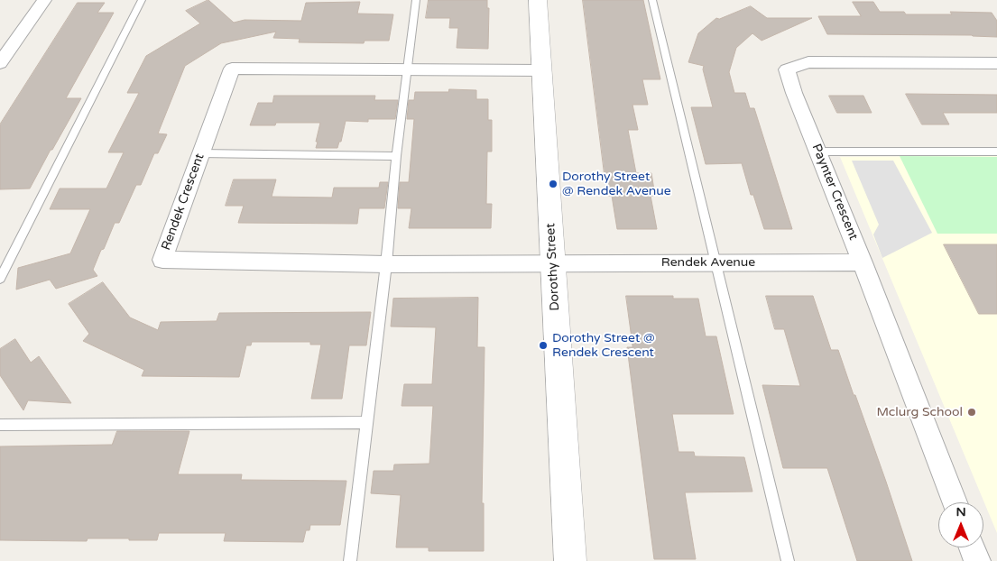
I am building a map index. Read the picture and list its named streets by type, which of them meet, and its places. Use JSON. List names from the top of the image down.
{
  "streets": {
    "street": [
      "Paynter Crescent",
      "Rendek Crescent",
      "Rendek Avenue",
      "Dorothy Street"
    ]
  },
  "crossings": [
    ["Paynter Crescent", "Rendek Avenue"],
    ["Rendek Crescent", "Rendek Avenue"],
    ["Rendek Crescent", "Dorothy Street"],
    ["Rendek Avenue", "Dorothy Street"]
  ],
  "places": ["Dorothy Street @ Rendek Avenue", "Dorothy Street @ Rendek Crescent", "Mclurg School"],
  "north": "top"
}
